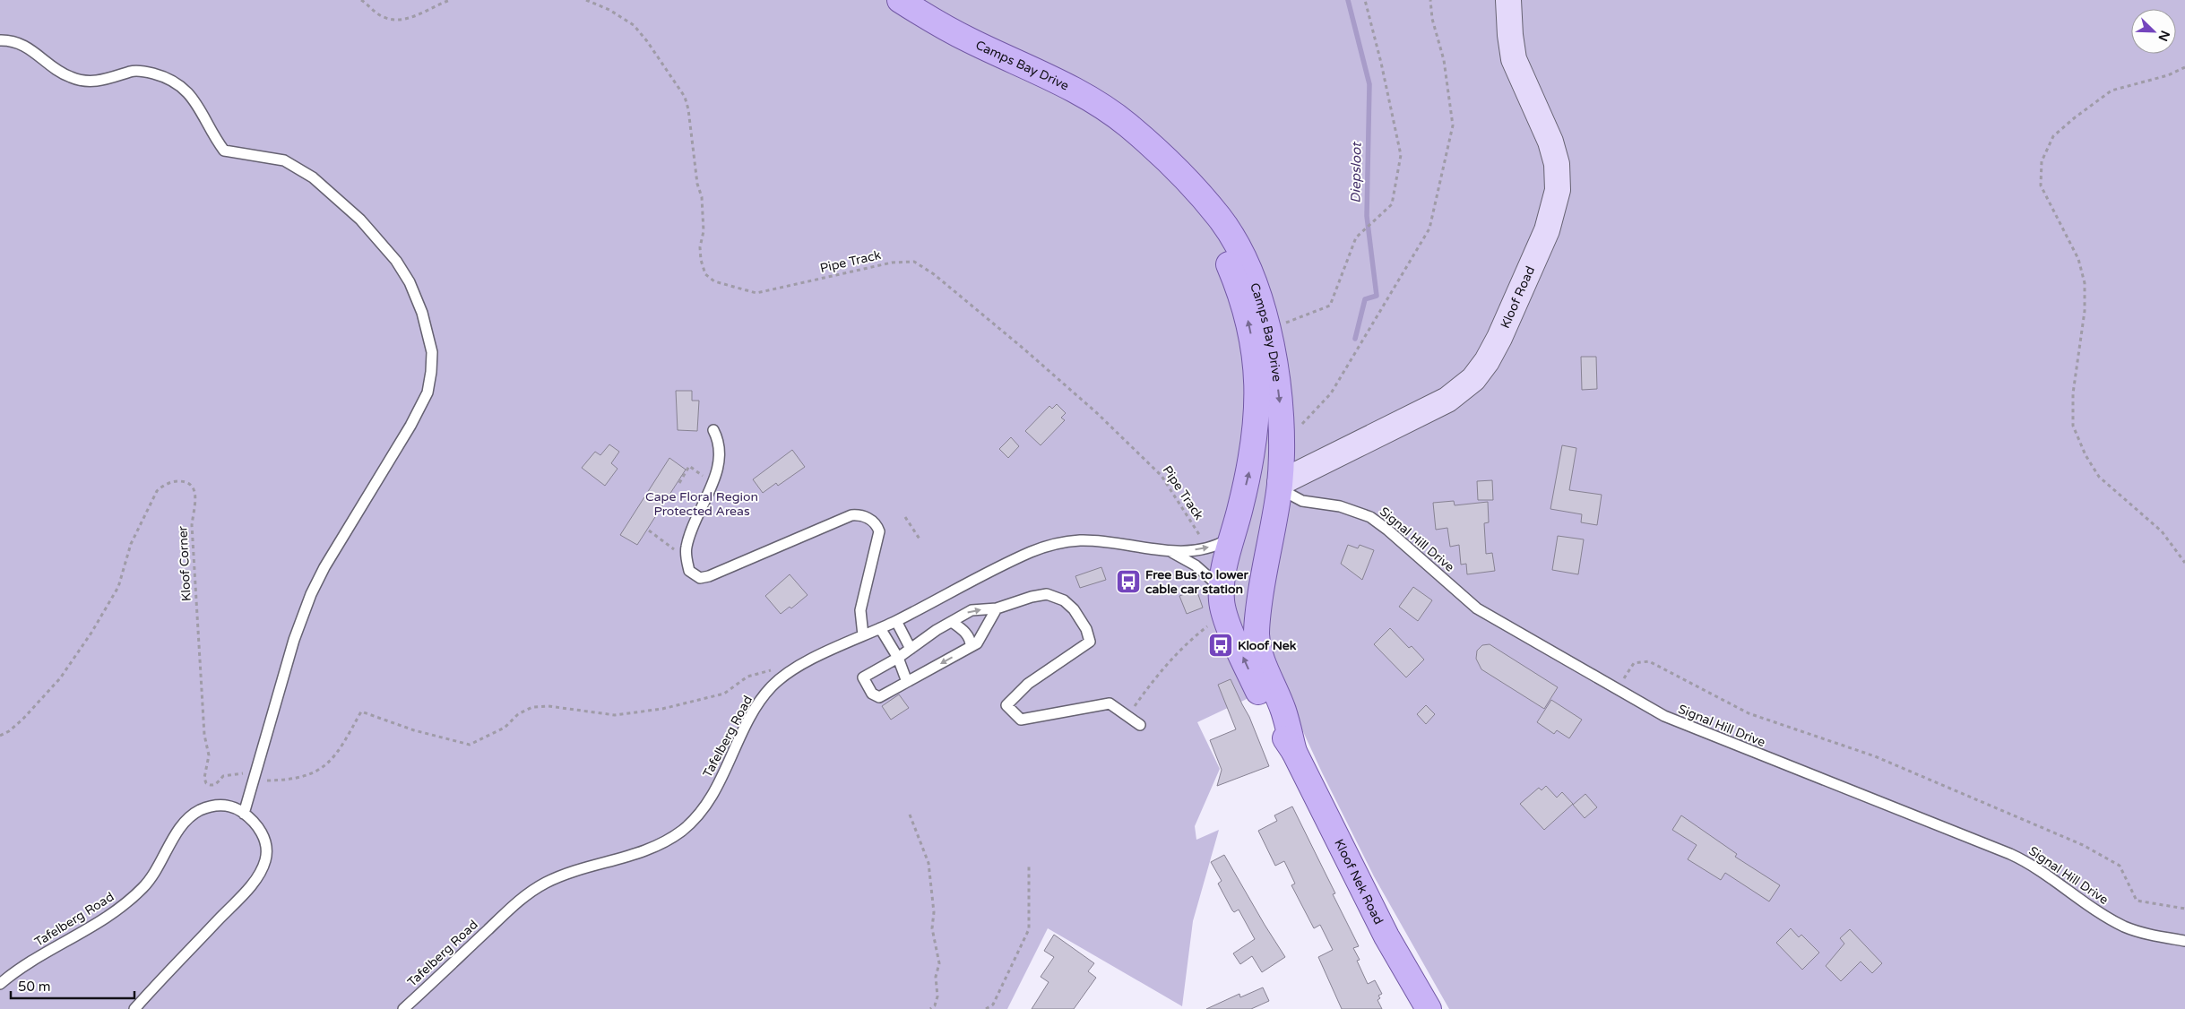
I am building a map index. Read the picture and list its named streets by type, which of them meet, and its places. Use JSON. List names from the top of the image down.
{
  "streets": {
    "main road": ["Camps Bay Drive", "Kloof Road", "Kloof Nek Road"],
    "lane": ["Signal Hill Drive", "Tafelberg Road"],
    "path": ["Pipe Track", "Kloof Corner"]
  },
  "crossings": [
    ["Camps Bay Drive", "Kloof Road"],
    ["Camps Bay Drive", "Signal Hill Drive"],
    ["Camps Bay Drive", "Tafelberg Road"],
    ["Camps Bay Drive", "Kloof Nek Road"],
    ["Pipe Track", "Tafelberg Road"],
    ["Kloof Road", "Signal Hill Drive"],
    ["Tafelberg Road", "Kloof Nek Road"]
  ],
  "water": ["Diepsloot"],
  "parks": ["Cape Floral Region Protected Areas"],
  "places": {
    "bus stop": ["Free Bus to lower cable car station", "Kloof Nek"]
  },
  "scale_bar": "50 m",
  "north": "bottom right"
}
